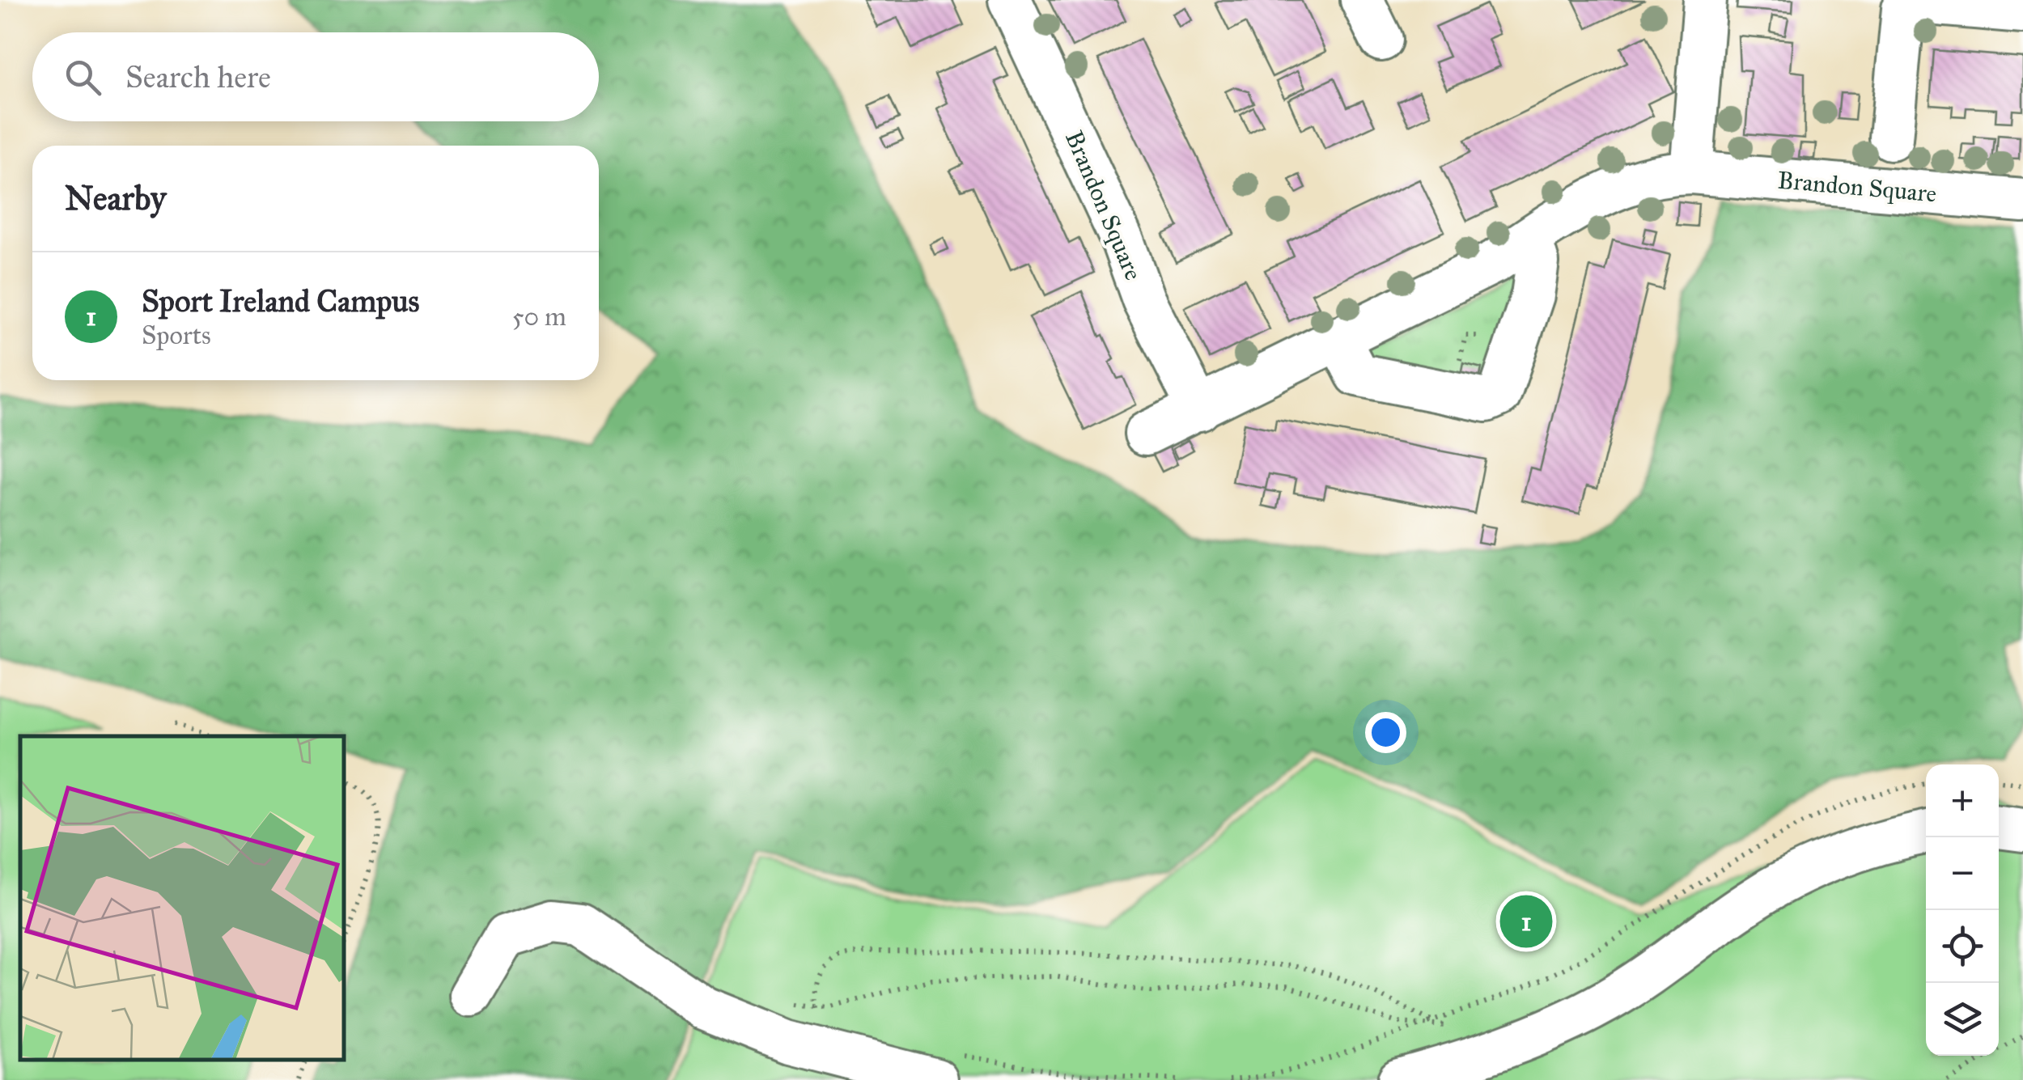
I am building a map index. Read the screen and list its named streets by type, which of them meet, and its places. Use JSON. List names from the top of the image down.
{
  "streets": {
    "street": ["Brandon Square"]
  },
  "page": {
    "search": "Search here",
    "heading": "Nearby",
    "list": [
      {
        "mark": "1",
        "name": "Sport Ireland Campus",
        "note": "Sports",
        "value": "50 m"
      }
    ],
    "map_buttons": ["+", "−"],
    "pins": "1"
  }
}
